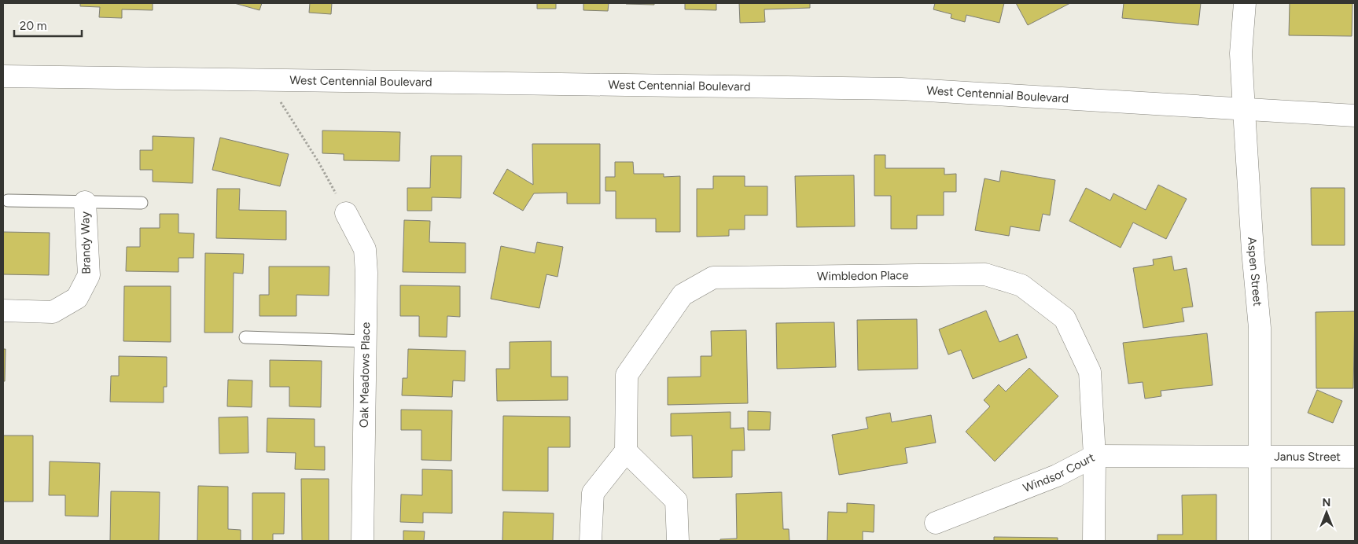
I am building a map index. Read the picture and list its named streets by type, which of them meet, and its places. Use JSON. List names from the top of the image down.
{
  "streets": {
    "street": [
      "West Centennial Boulevard",
      "Brandy Way",
      "Aspen Street",
      "Wimbledon Place",
      "Oak Meadows Place",
      "Janus Street",
      "Windsor Court"
    ]
  },
  "crossings": [
    ["West Centennial Boulevard", "Aspen Street"],
    ["Aspen Street", "Janus Street"],
    ["Aspen Street", "Windsor Court"],
    ["Wimbledon Place", "Windsor Court"],
    ["Janus Street", "Windsor Court"]
  ],
  "scale_bar": "20 m",
  "north": "top"
}
